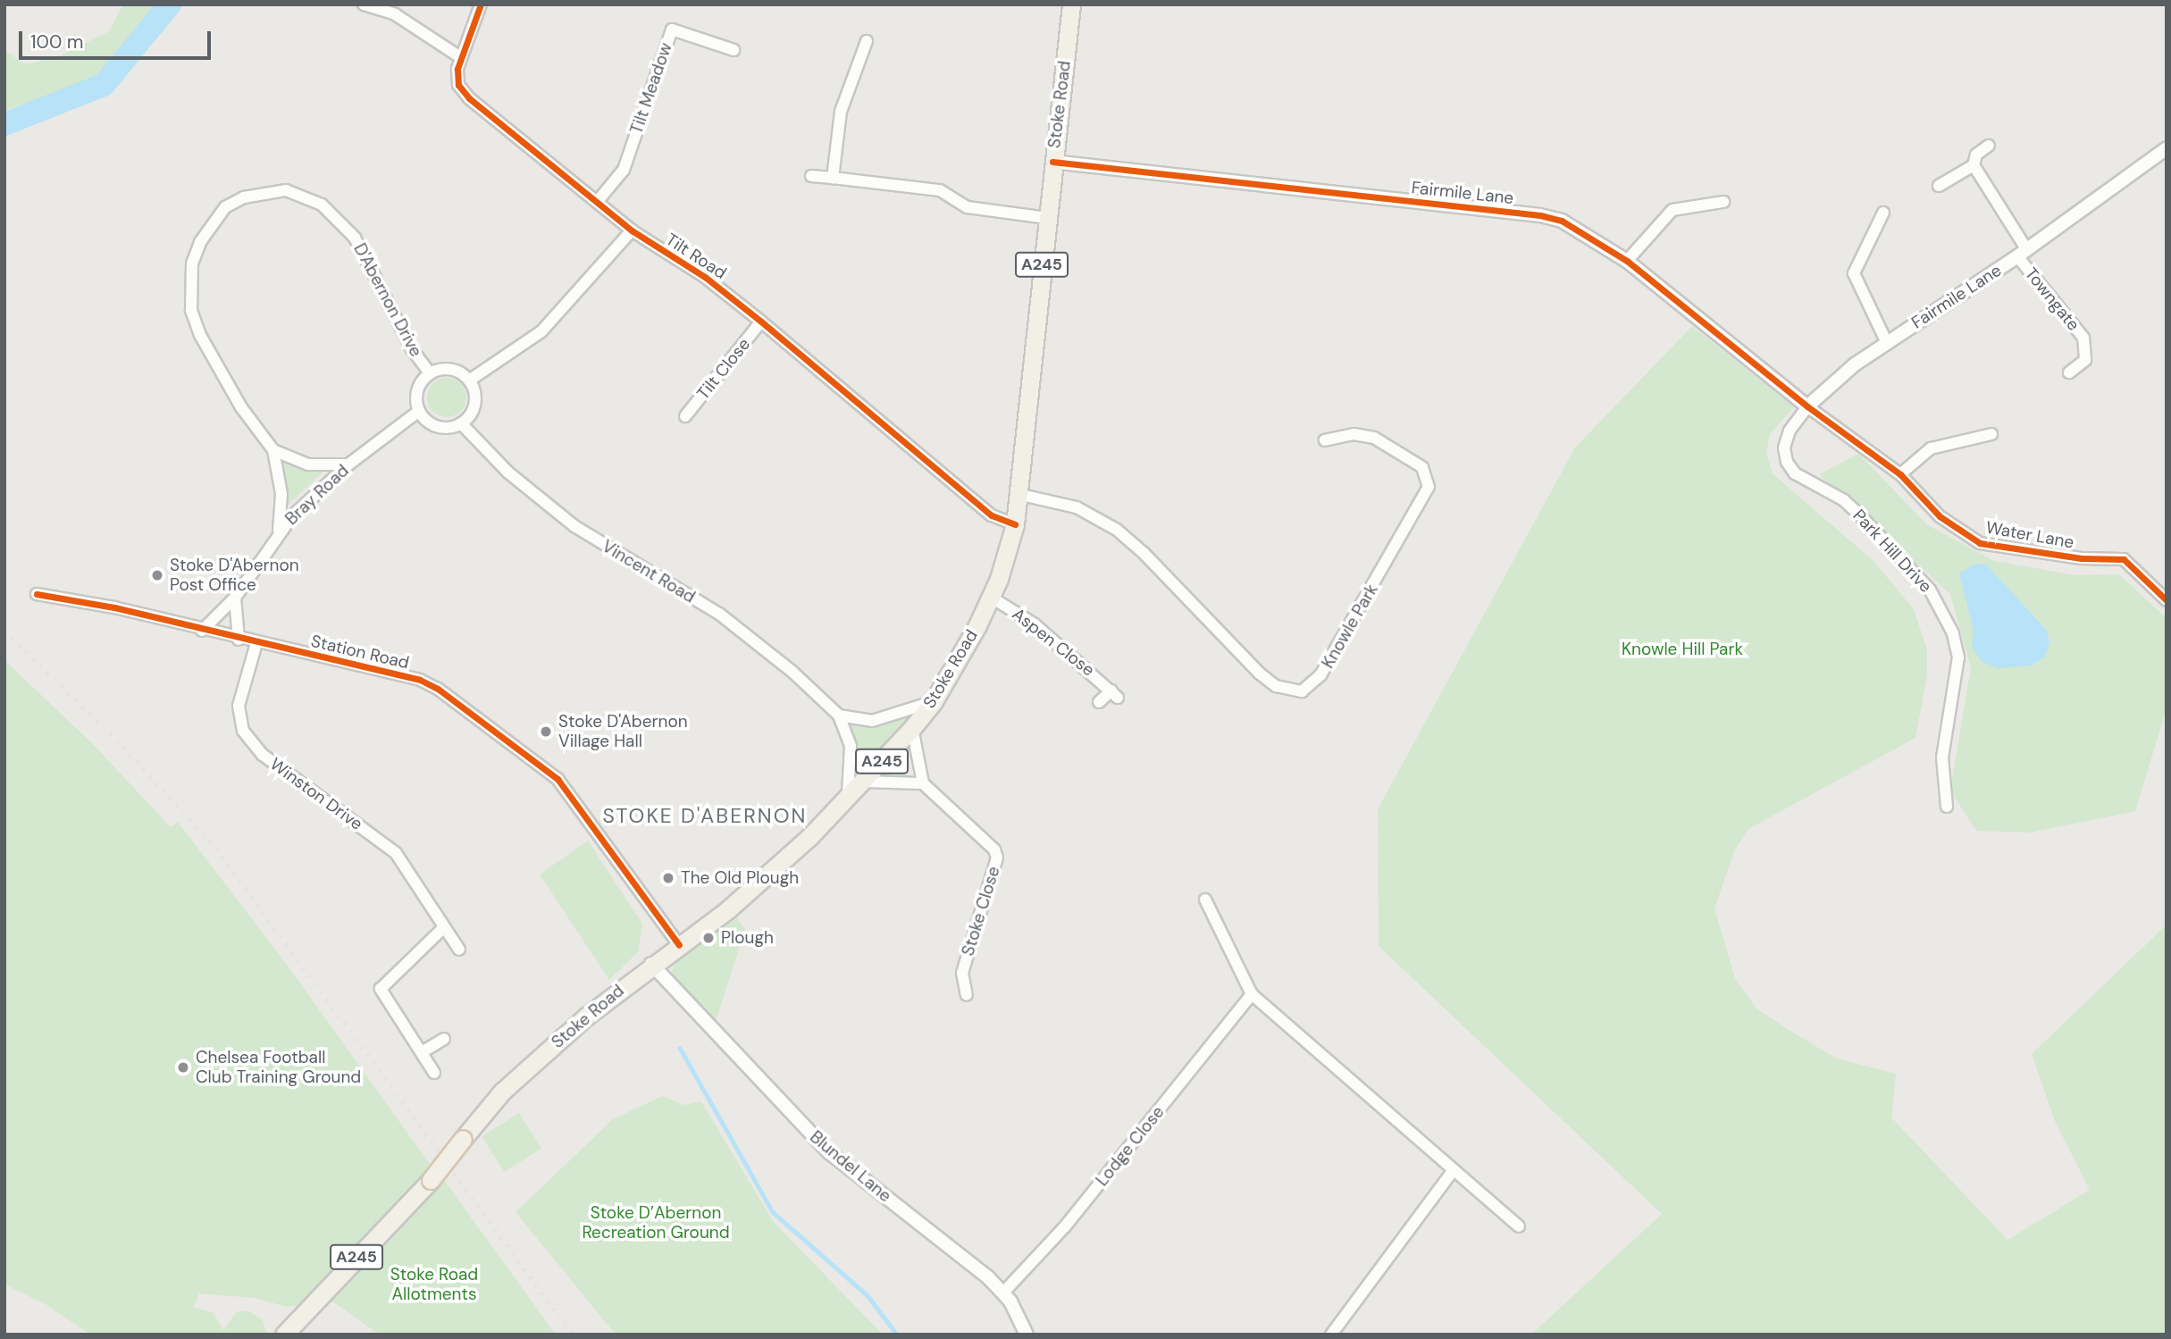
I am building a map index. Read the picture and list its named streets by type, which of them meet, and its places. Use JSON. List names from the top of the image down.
{
  "streets": {
    "main road": ["Stoke Road", "A245"],
    "street": [
      "Tilt Meadow",
      "Fairmile Lane",
      "Tilt Road",
      "Towngate",
      "D'Abernon Drive",
      "Tilt Close",
      "Bray Road",
      "Water Lane",
      "Park Hill Drive",
      "Vincent Road",
      "Knowle Park",
      "Aspen Close",
      "Station Road",
      "Winston Drive",
      "Stoke Close",
      "Lodge Close",
      "Blundel Lane"
    ]
  },
  "crossings": [
    ["Tilt Meadow", "Tilt Road"],
    ["Stoke Road", "Fairmile Lane"],
    ["Stoke Road", "Tilt Road"],
    ["Stoke Road", "Vincent Road"],
    ["Stoke Road", "Knowle Park"],
    ["Stoke Road", "Aspen Close"],
    ["Stoke Road", "Station Road"],
    ["Stoke Road", "Blundel Lane"],
    ["Fairmile Lane", "Towngate"],
    ["Fairmile Lane", "Water Lane"],
    ["Fairmile Lane", "Park Hill Drive"],
    ["Tilt Road", "Tilt Close"],
    ["D'Abernon Drive", "Bray Road"],
    ["D'Abernon Drive", "Vincent Road"],
    ["Bray Road", "Vincent Road"],
    ["Bray Road", "Station Road"],
    ["Water Lane", "Park Hill Drive"],
    ["Station Road", "Winston Drive"],
    ["Lodge Close", "Blundel Lane"]
  ],
  "districts": ["STOKE D'ABERNON"],
  "parks": ["Knowle Hill Park", "Stoke D’Abernon Recreation Ground", "Stoke Road Allotments"],
  "places": [
    "Stoke D'Abernon Post Office",
    "Stoke D'Abernon Village Hall",
    "The Old Plough",
    "Plough",
    "Chelsea Football Club Training Ground"
  ],
  "scale_bar": "100 m"
}
